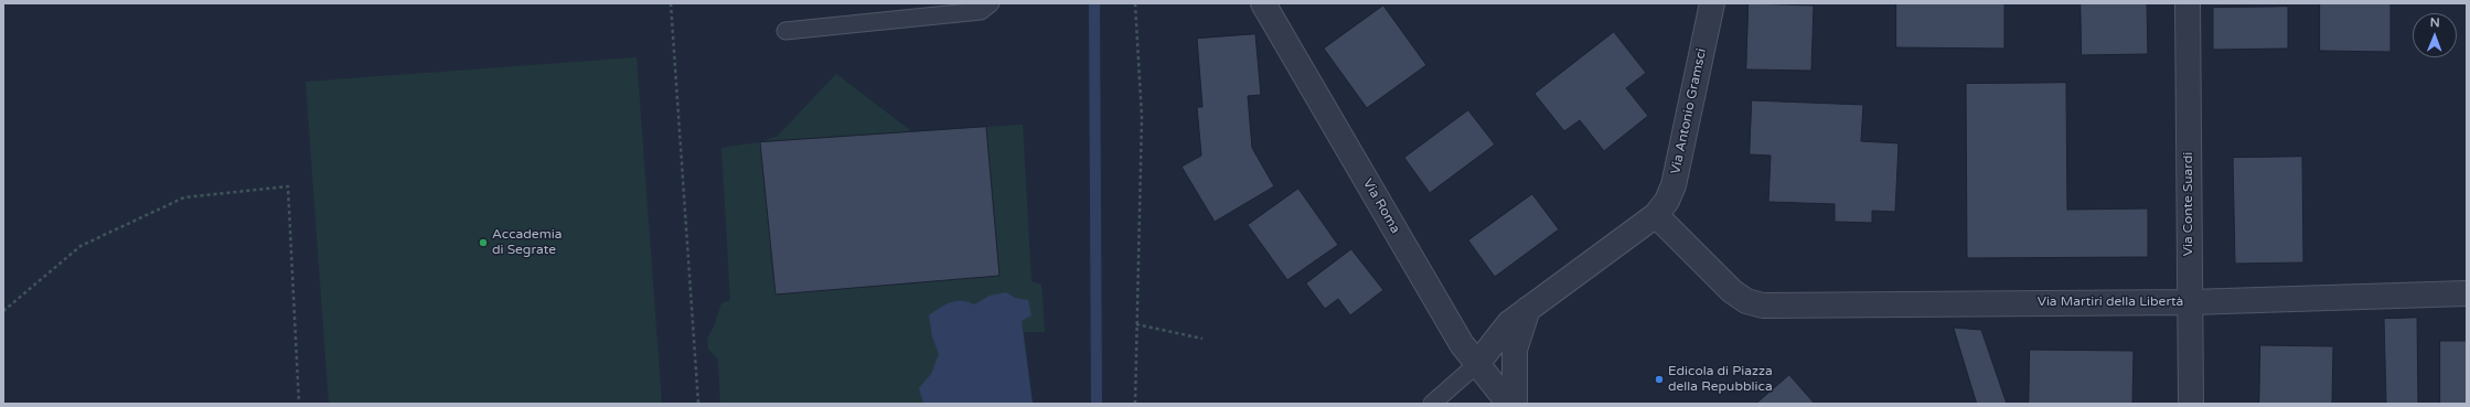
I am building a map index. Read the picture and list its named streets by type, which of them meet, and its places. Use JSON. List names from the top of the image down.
{
  "streets": {
    "street": [
      "Via Antonio Gramsci",
      "Via Conte Suardi",
      "Via Roma",
      "Via Martiri della Libertà"
    ]
  },
  "crossings": [
    ["Via Antonio Gramsci", "Via Roma"],
    ["Via Antonio Gramsci", "Via Martiri della Libertà"],
    ["Via Conte Suardi", "Via Martiri della Libertà"]
  ],
  "places": ["Accademia di Segrate", "Edicola di Piazza della Repubblica"],
  "north": "top"
}
